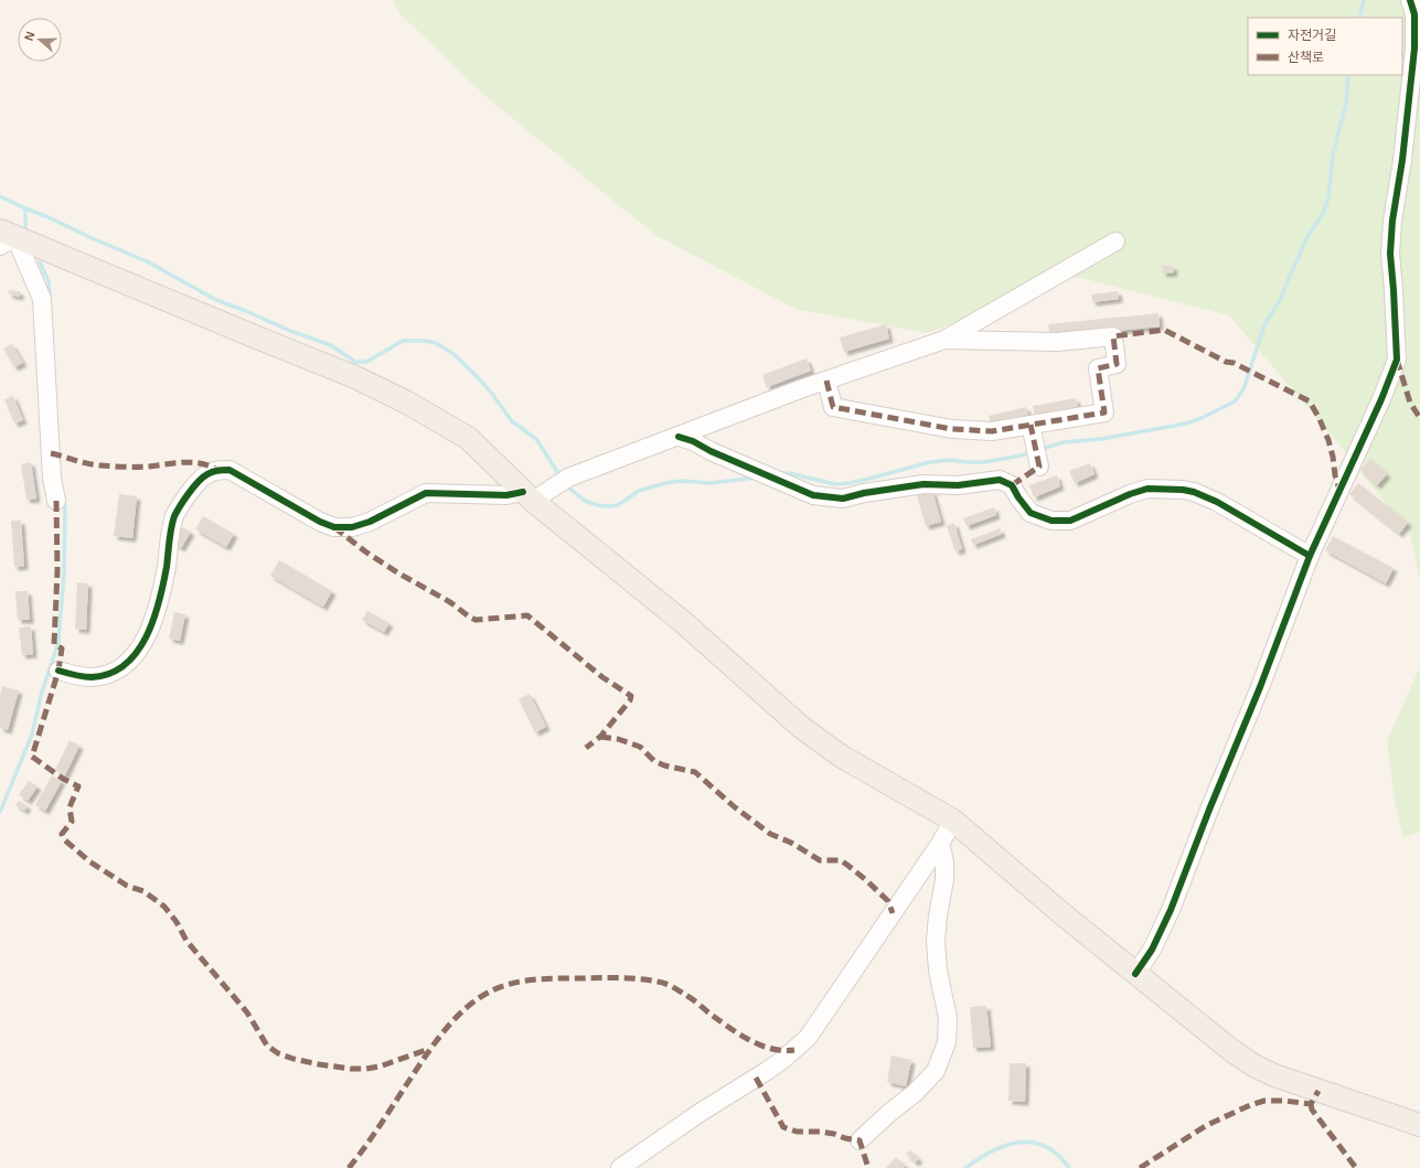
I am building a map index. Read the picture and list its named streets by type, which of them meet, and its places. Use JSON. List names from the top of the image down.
{
  "legend": ["자전거길", "산책로"],
  "north": "left"
}
